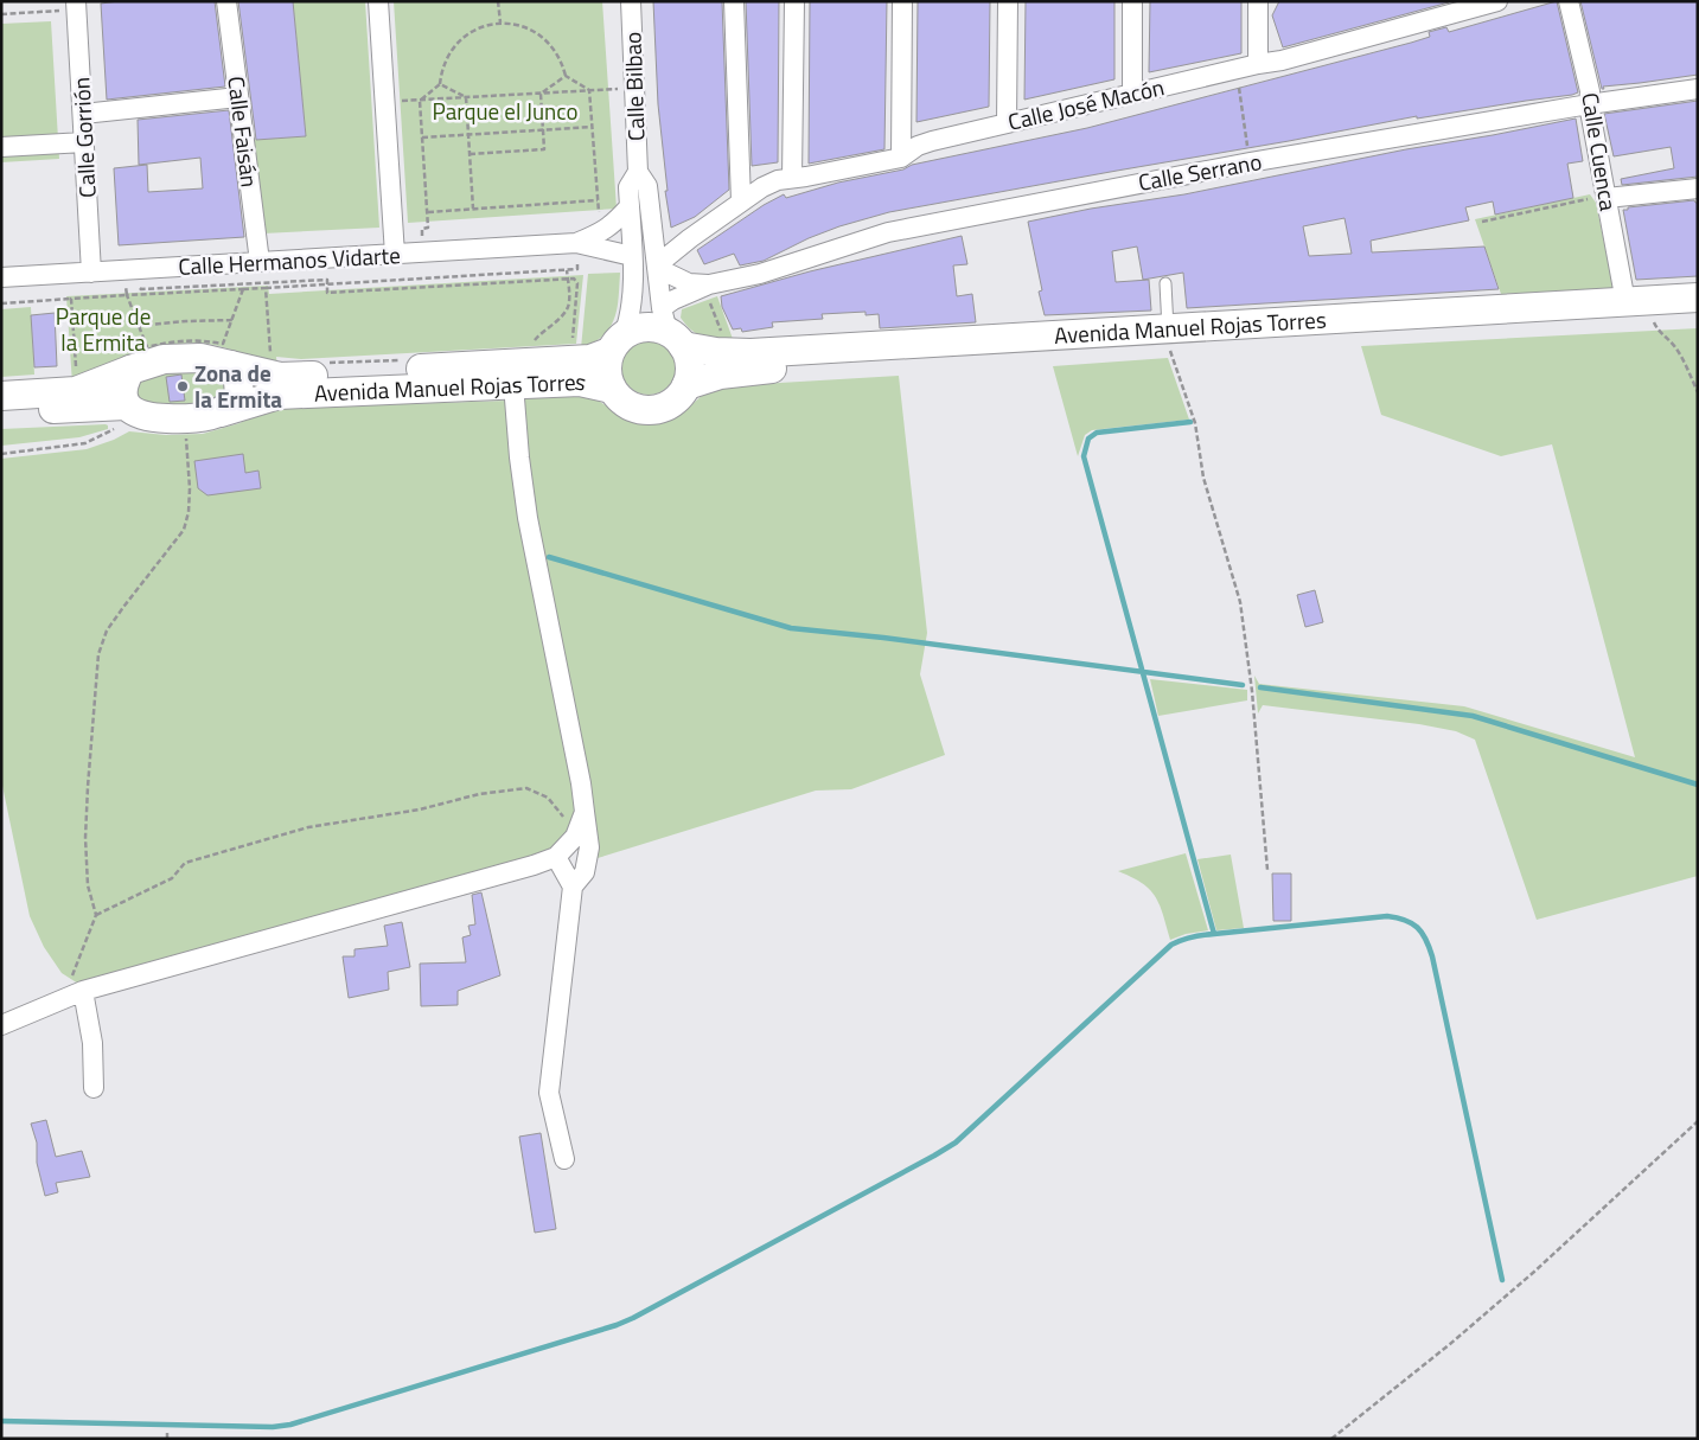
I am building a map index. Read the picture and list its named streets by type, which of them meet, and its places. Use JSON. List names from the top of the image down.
{
  "streets": {
    "main road": ["Avenida Manuel Rojas Torres"],
    "street": [
      "Calle Bilbao",
      "Calle José Macón",
      "Calle Faisán",
      "Calle Gorrión",
      "Calle Cuenca",
      "Calle Serrano",
      "Calle Hermanos Vidarte"
    ]
  },
  "crossings": [
    ["Calle Bilbao", "Calle José Macón"],
    ["Calle Bilbao", "Calle Serrano"],
    ["Calle Bilbao", "Calle Hermanos Vidarte"],
    ["Calle Bilbao", "Avenida Manuel Rojas Torres"],
    ["Calle José Macón", "Calle Serrano"],
    ["Calle Faisán", "Calle Hermanos Vidarte"],
    ["Calle Gorrión", "Calle Hermanos Vidarte"],
    ["Calle Cuenca", "Calle Serrano"],
    ["Calle Cuenca", "Avenida Manuel Rojas Torres"],
    ["Calle Serrano", "Avenida Manuel Rojas Torres"]
  ],
  "parks": ["Parque el Junco", "Parque de la Ermita"],
  "places": ["Zona de la Ermita"]
}
